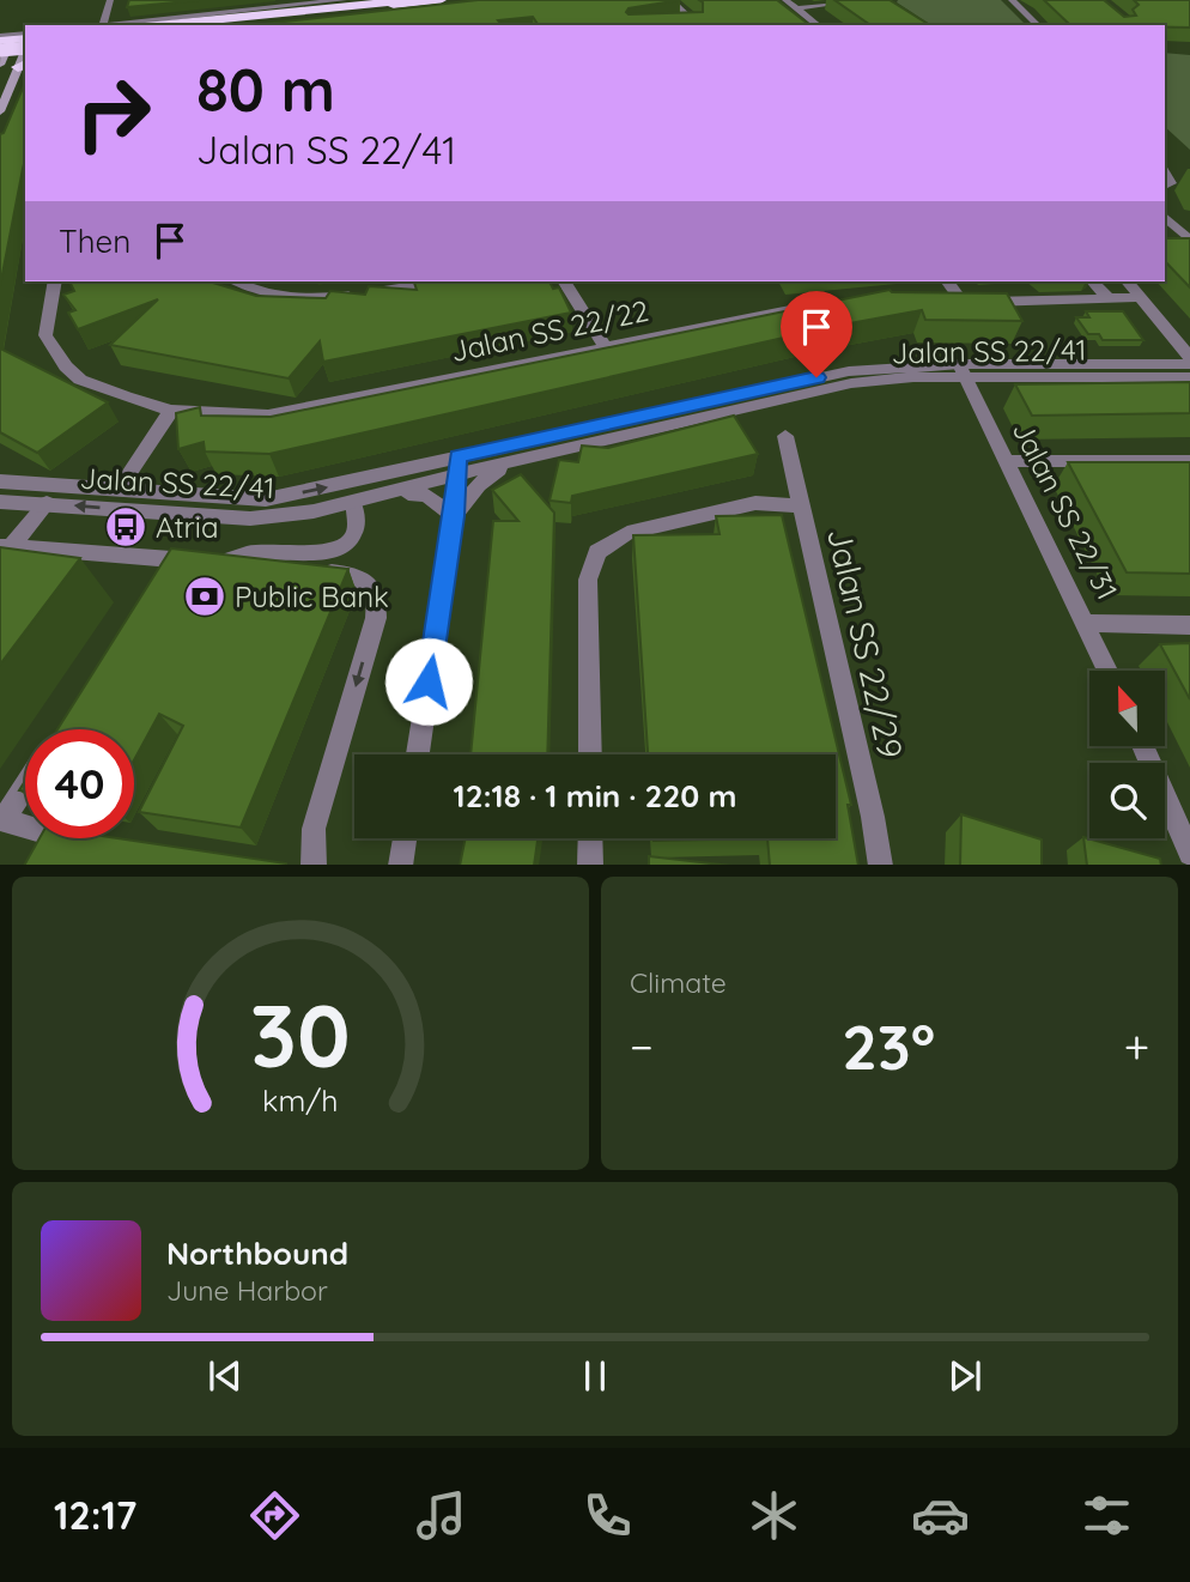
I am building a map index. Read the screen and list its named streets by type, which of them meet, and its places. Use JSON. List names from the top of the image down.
{
  "streets": {
    "street": [
      "Jalan SS 22/22",
      "Jalan SS 22/41",
      "Jalan SS 22/31",
      "Jalan SS 22/29"
    ]
  },
  "crossings": [
    ["Jalan SS 22/41", "Jalan SS 22/31"]
  ],
  "places": {
    "bus stop": ["Atria"],
    "bank": ["Public Bank"]
  },
  "north": "top",
  "page": {
    "turn": ["80 m", "Jalan SS 22/41"],
    "then": "Then",
    "limit": "40",
    "trip": "12:18 · 1 min · 220 m",
    "tile": "Climate",
    "heat": ["−", "23°", "+"],
    "song": ["Northbound", "June Harbor"],
    "tabs": "12:17",
    "gauge": ["30", "km/h"]
  }
}
